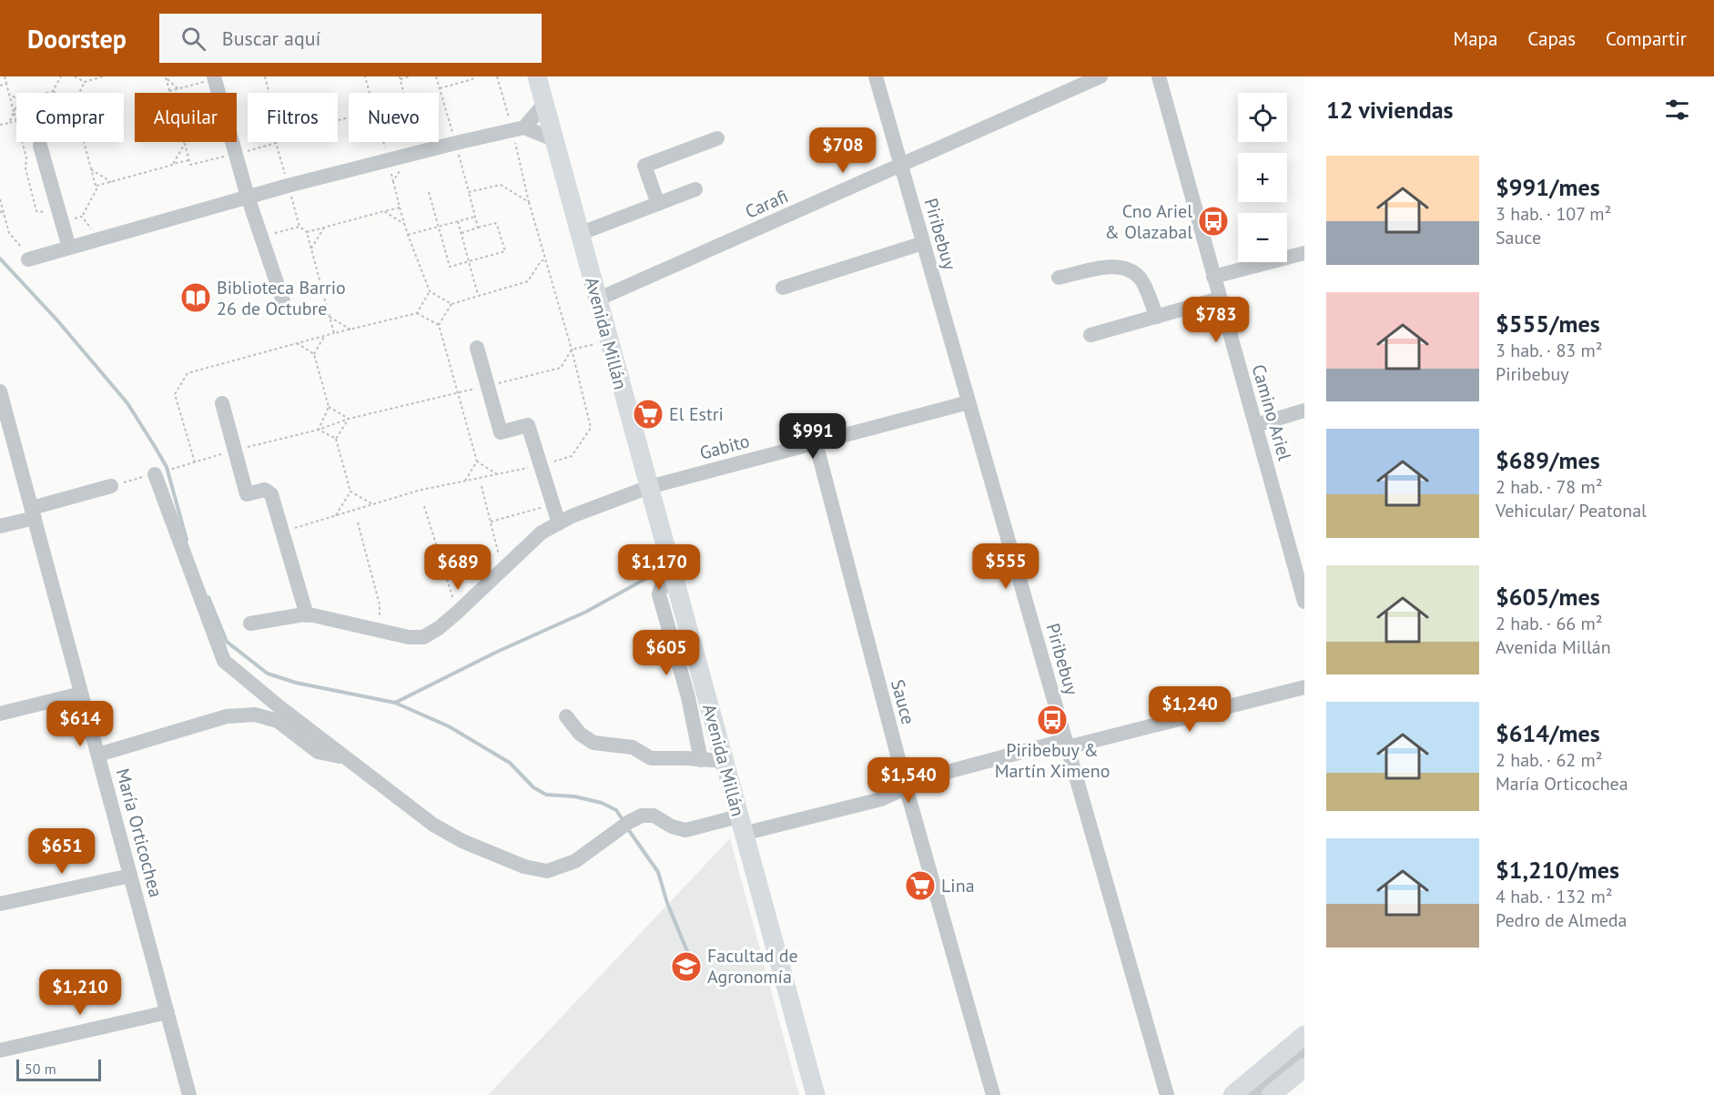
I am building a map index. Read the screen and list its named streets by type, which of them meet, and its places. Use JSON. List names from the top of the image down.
{
  "streets": {
    "main road": ["Avenida Millán"],
    "street": [
      "Carafi",
      "Piribebuy",
      "Camino Ariel",
      "Gabito",
      "Sauce",
      "María Orticochea"
    ]
  },
  "crossings": [
    ["Carafi", "Piribebuy"],
    ["Carafi", "Avenida Millán"],
    ["Piribebuy", "Gabito"],
    ["Avenida Millán", "Gabito"],
    ["Gabito", "Sauce"]
  ],
  "places": {
    "bus stop": ["Cno Ariel & Olazabal", "Piribebuy & Martín Ximeno"],
    "library": ["Biblioteca Barrio 26 de Octubre"],
    "supermarket": ["El Estri", "Lina"],
    "school or university": ["Facultad de Agronomía"]
  },
  "scale_bar": "50 m",
  "page": {
    "header": "Doorstep",
    "search": "Buscar aquí",
    "nav": ["Mapa", "Capas", "Compartir"],
    "heading": "12 viviendas",
    "map_buttons": ["+", "−"],
    "chip": [
      "Comprar",
      "Alquilar",
      "Filtros",
      "Nuevo"
    ],
    "price": [
      "$708",
      "$783",
      "$991",
      "$555",
      "$689",
      "$1,170",
      "$605",
      "$1,240",
      "$614",
      "$1,540",
      "$651",
      "$1,210"
    ],
    "list": [
      {
        "name": "$991/mes",
        "note": "3 hab. · 107 m² · Sauce"
      },
      {
        "name": "$555/mes",
        "note": "3 hab. · 83 m² · Piribebuy"
      },
      {
        "name": "$689/mes",
        "note": "2 hab. · 78 m² · Vehicular/ Peatonal"
      },
      {
        "name": "$605/mes",
        "note": "2 hab. · 66 m² · Avenida Millán"
      },
      {
        "name": "$614/mes",
        "note": "2 hab. · 62 m² · María Orticochea"
      },
      {
        "name": "$1,210/mes",
        "note": "4 hab. · 132 m² · Pedro de Almeda"
      }
    ],
    "scale": "50 m"
  }
}
